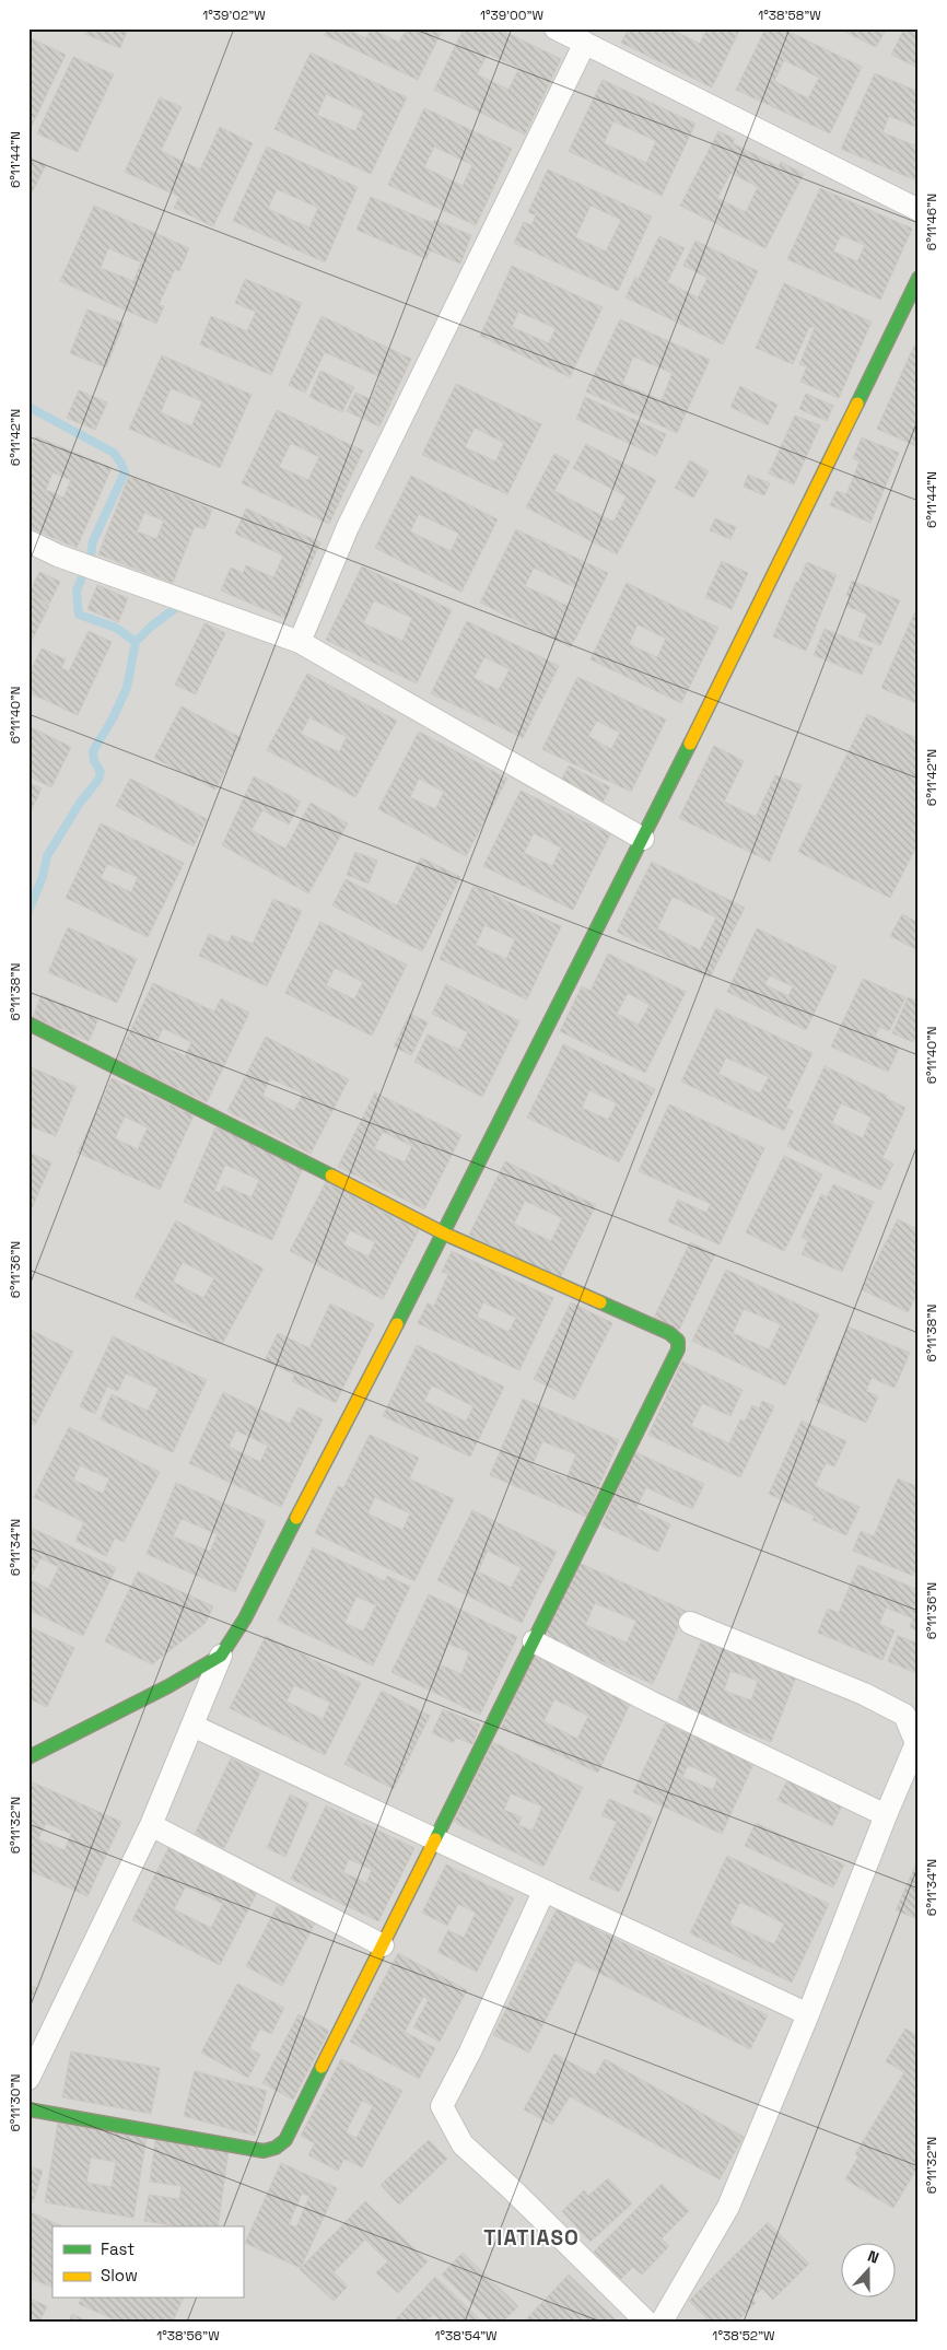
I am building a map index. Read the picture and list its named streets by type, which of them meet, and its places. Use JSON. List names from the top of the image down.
{
  "districts": ["TIATIASO"],
  "legend": ["Fast", "Slow"],
  "north": "top",
  "coordinates": [
    "1°39'02\"W",
    "1°39'00\"W",
    "1°38'58\"W",
    "6°11'44\"N",
    "6°11'46\"N",
    "6°11'42\"N",
    "6°11'40\"N",
    "6°11'38\"N",
    "6°11'36\"N",
    "6°11'34\"N",
    "6°11'32\"N",
    "6°11'30\"N",
    "1°38'56\"W",
    "1°38'54\"W",
    "1°38'52\"W"
  ]
}
